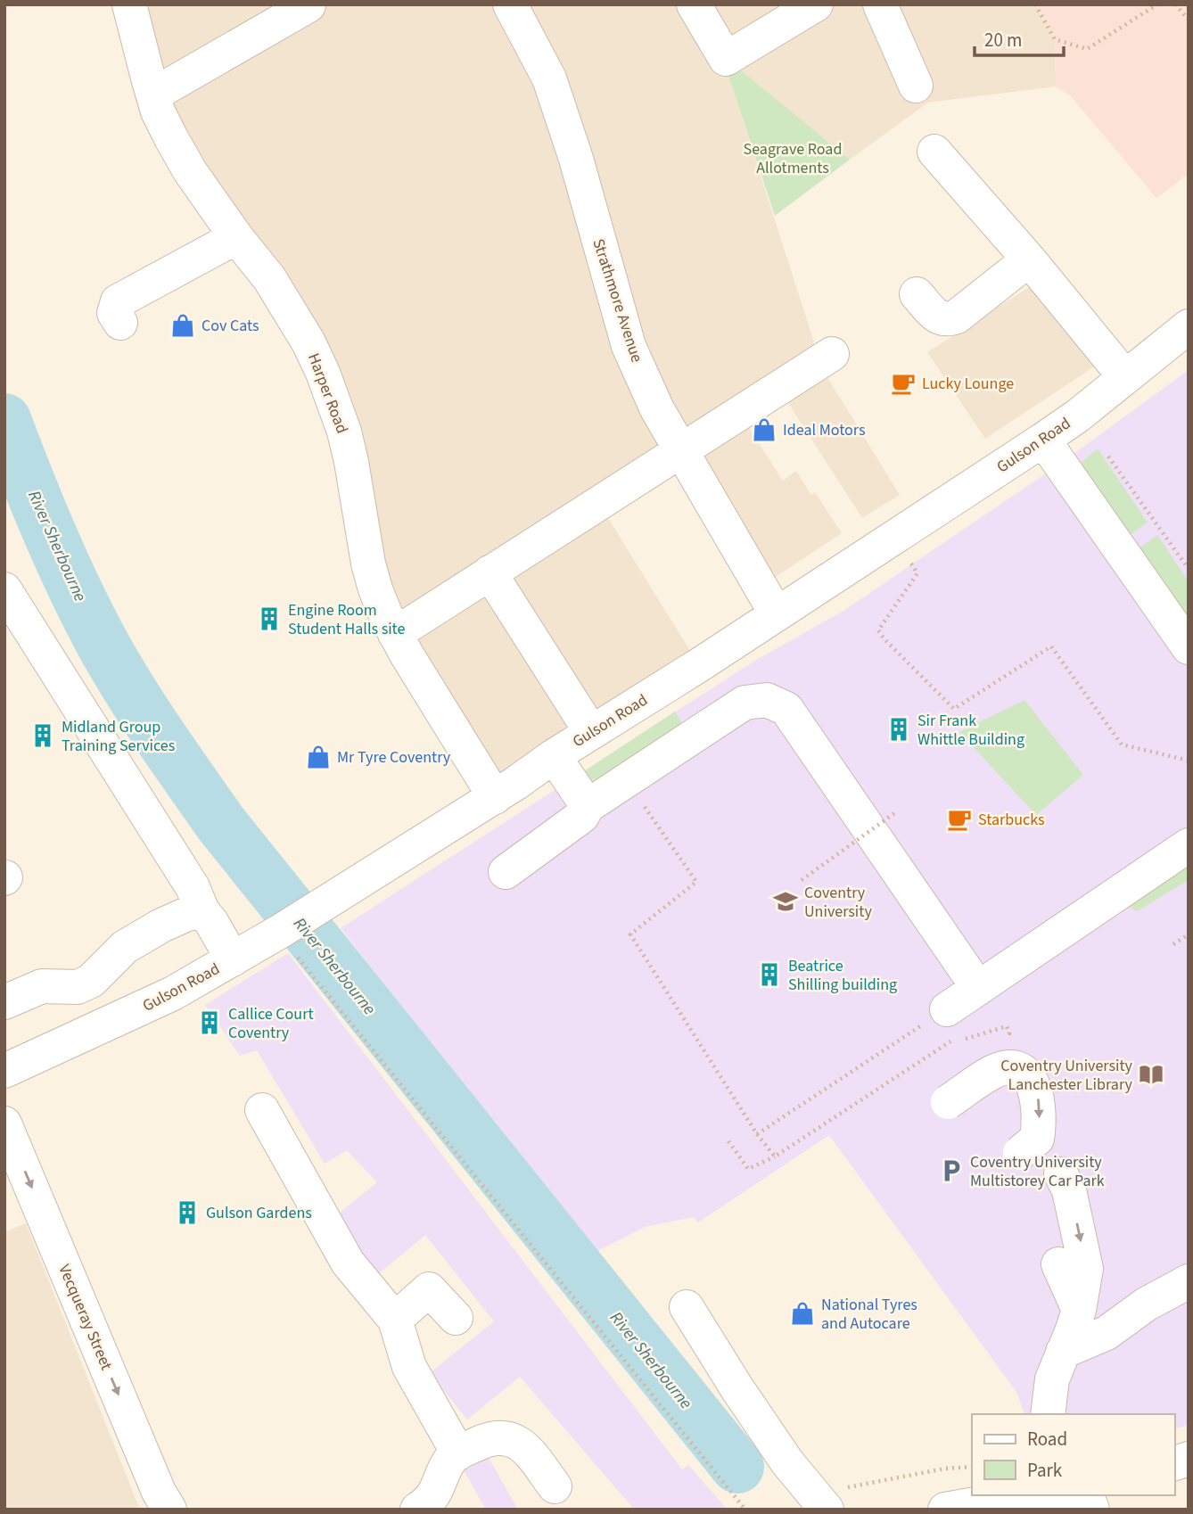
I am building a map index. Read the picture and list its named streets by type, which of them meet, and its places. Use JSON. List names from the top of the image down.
{
  "streets": {
    "street": [
      "Strathmore Avenue",
      "Harper Road",
      "Gulson Road",
      "Vecqueray Street"
    ]
  },
  "crossings": [
    ["Strathmore Avenue", "Gulson Road"],
    ["Harper Road", "Gulson Road"]
  ],
  "water": ["River Sherbourne"],
  "parks": ["Seagrave Road Allotments"],
  "places": {
    "shop": [
      "Cov Cats",
      "Ideal Motors",
      "Mr Tyre Coventry",
      "National Tyres and Autocare"
    ],
    "cafe": ["Lucky Lounge", "Starbucks"],
    "building": [
      "Engine Room Student Halls site",
      "Sir Frank Whittle Building",
      "Midland Group Training Services",
      "Beatrice Shilling building",
      "Callice Court Coventry",
      "Gulson Gardens"
    ],
    "school or university": ["Coventry University"],
    "library": ["Coventry University Lanchester Library"],
    "parking": ["Coventry University Multistorey Car Park"]
  },
  "legend": ["Road", "Park"],
  "scale_bar": "20 m"
}
